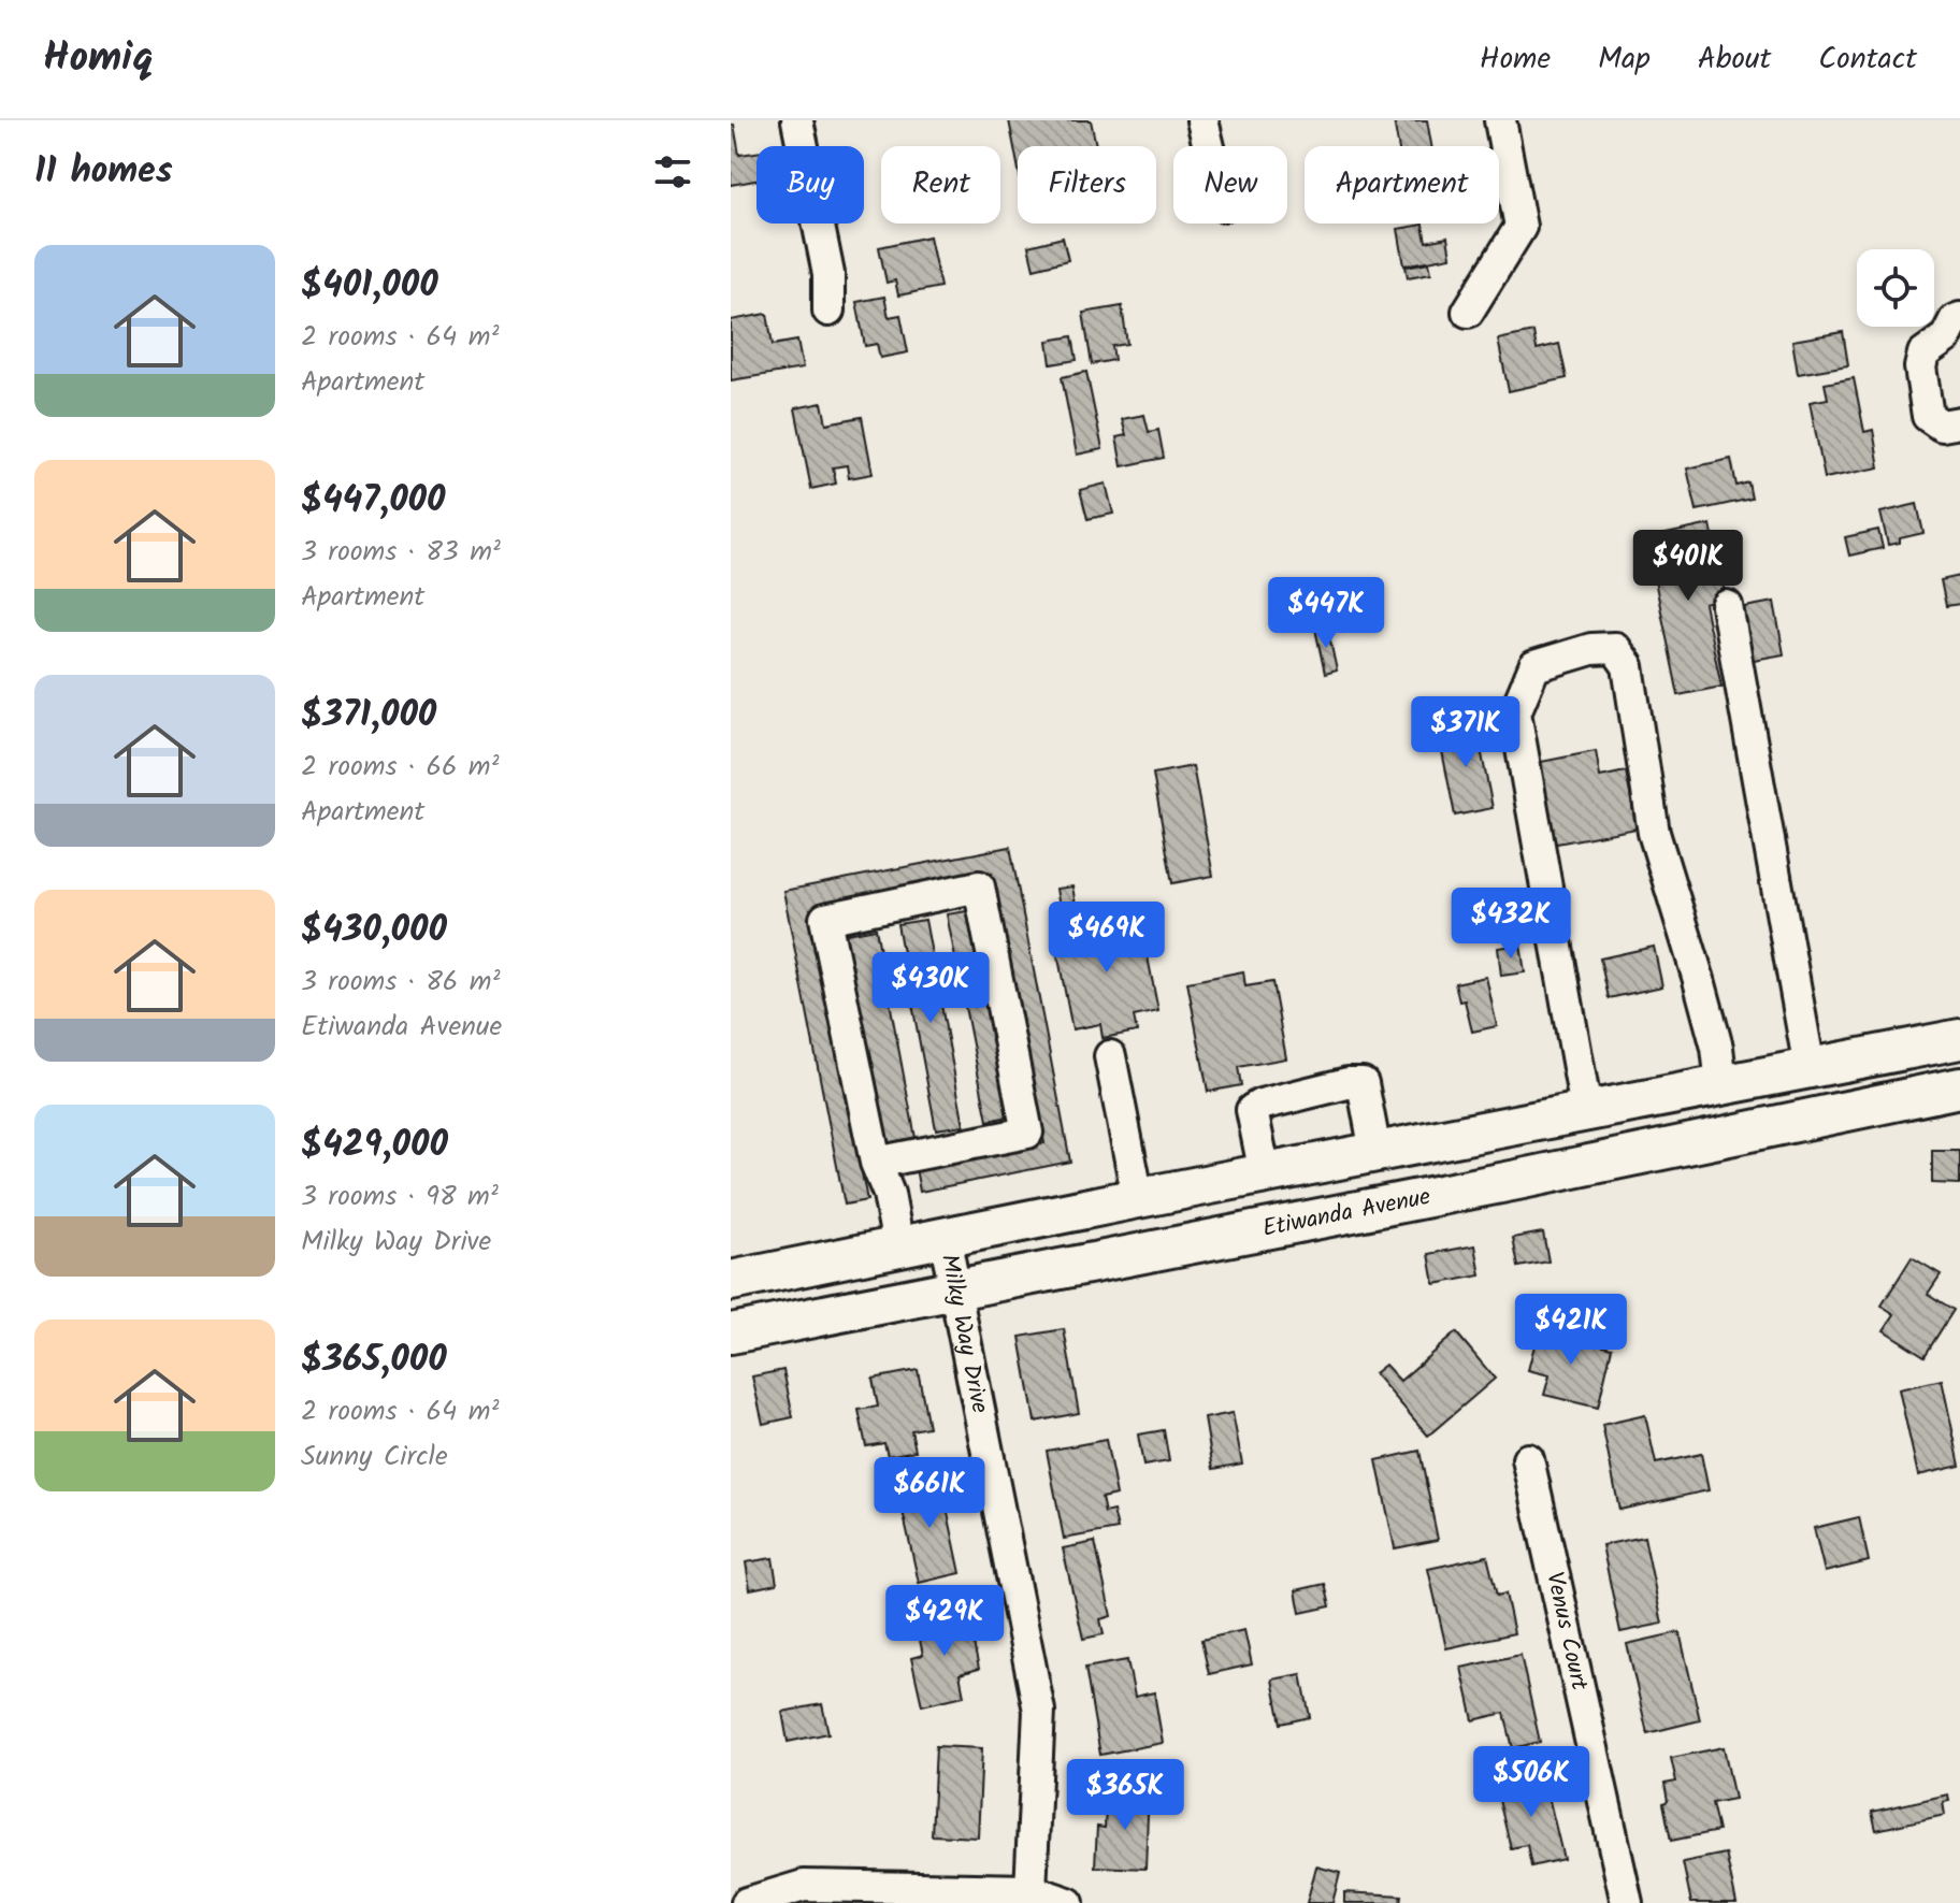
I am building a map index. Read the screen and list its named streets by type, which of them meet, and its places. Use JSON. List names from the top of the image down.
{
  "streets": {
    "main road": ["Etiwanda Avenue"],
    "street": ["Milky Way Drive", "Venus Court"]
  },
  "crossings": [
    ["Etiwanda Avenue", "Milky Way Drive"]
  ],
  "page": {
    "header": "Homiq",
    "nav": [
      "Home",
      "Map",
      "About",
      "Contact"
    ],
    "heading": "11 homes",
    "chip": [
      "Buy",
      "Rent",
      "Filters",
      "New",
      "Apartment"
    ],
    "list": [
      {
        "name": "$401,000",
        "note": "2 rooms · 64 m² · Apartment"
      },
      {
        "name": "$447,000",
        "note": "3 rooms · 83 m² · Apartment"
      },
      {
        "name": "$371,000",
        "note": "2 rooms · 66 m² · Apartment"
      },
      {
        "name": "$430,000",
        "note": "3 rooms · 86 m² · Etiwanda Avenue"
      },
      {
        "name": "$429,000",
        "note": "3 rooms · 98 m² · Milky Way Drive"
      },
      {
        "name": "$365,000",
        "note": "2 rooms · 64 m² · Sunny Circle"
      }
    ],
    "price": [
      "$401K",
      "$447K",
      "$371K",
      "$432K",
      "$469K",
      "$430K",
      "$421K",
      "$661K",
      "$429K",
      "$506K",
      "$365K"
    ]
  }
}
